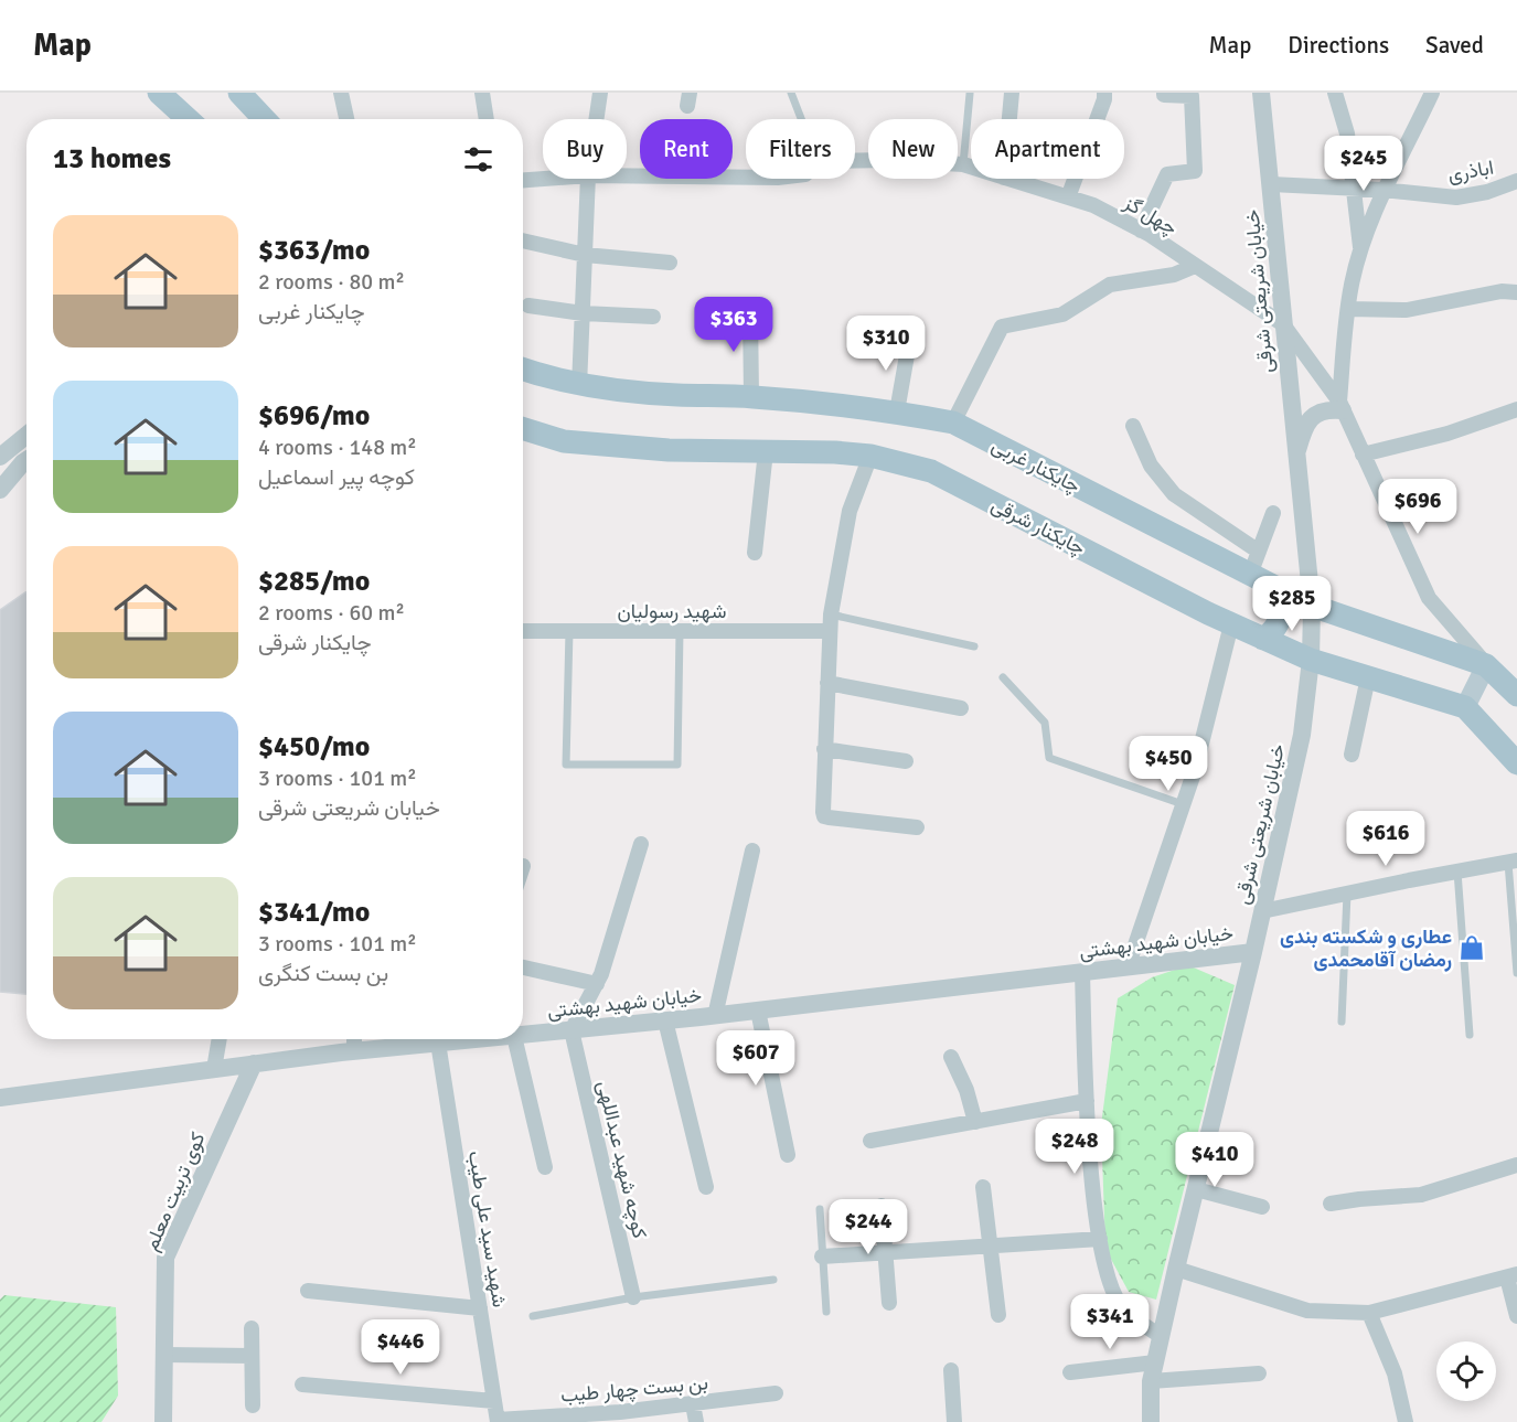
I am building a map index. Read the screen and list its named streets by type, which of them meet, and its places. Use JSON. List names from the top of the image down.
{
  "streets": {
    "main road": ["چایکنار غربی", "چایکنار شرقی"],
    "street": [
      "اباذری",
      "چهل گز",
      "خیابان شریعتی شرقی",
      "شهید رسولیان",
      "خیابان شهید بهشتی",
      "کوچه شهید عبداللهی",
      "کوی تربیت معلم",
      "شهید سید علی طیب",
      "بن بست چهار طیب"
    ]
  },
  "crossings": [
    ["اباذری", "خیابان شریعتی شرقی"],
    ["چهل گز", "خیابان شریعتی شرقی"],
    ["خیابان شریعتی شرقی", "چایکنار غربی"],
    ["خیابان شریعتی شرقی", "چایکنار شرقی"],
    ["خیابان شریعتی شرقی", "خیابان شهید بهشتی"],
    ["خیابان شهید بهشتی", "کوچه شهید عبداللهی"],
    ["خیابان شهید بهشتی", "کوی تربیت معلم"],
    ["خیابان شهید بهشتی", "شهید سید علی طیب"],
    ["شهید سید علی طیب", "بن بست چهار طیب"]
  ],
  "places": {
    "shop": ["عطاری و شکسته بندی رمضان آقامحمدی"]
  },
  "page": {
    "header": "Map",
    "nav": ["Map", "Directions", "Saved"],
    "chip": [
      "Buy",
      "Rent",
      "Filters",
      "New",
      "Apartment"
    ],
    "heading": "13 homes",
    "price": [
      "$245",
      "$363",
      "$310",
      "$696",
      "$285",
      "$450",
      "$616",
      "$607",
      "$248",
      "$410",
      "$244",
      "$341",
      "$446"
    ],
    "list": [
      {
        "name": "$363/mo",
        "note": "2 rooms · 80 m² · چایکنار غربی"
      },
      {
        "name": "$696/mo",
        "note": "4 rooms · 148 m² · کوچه پیر اسماعیل"
      },
      {
        "name": "$285/mo",
        "note": "2 rooms · 60 m² · چایکنار شرقی"
      },
      {
        "name": "$450/mo",
        "note": "3 rooms · 101 m² · خیابان شریعتی شرقی"
      },
      {
        "name": "$341/mo",
        "note": "3 rooms · 101 m² · بن بست کنگری"
      }
    ]
  }
}
